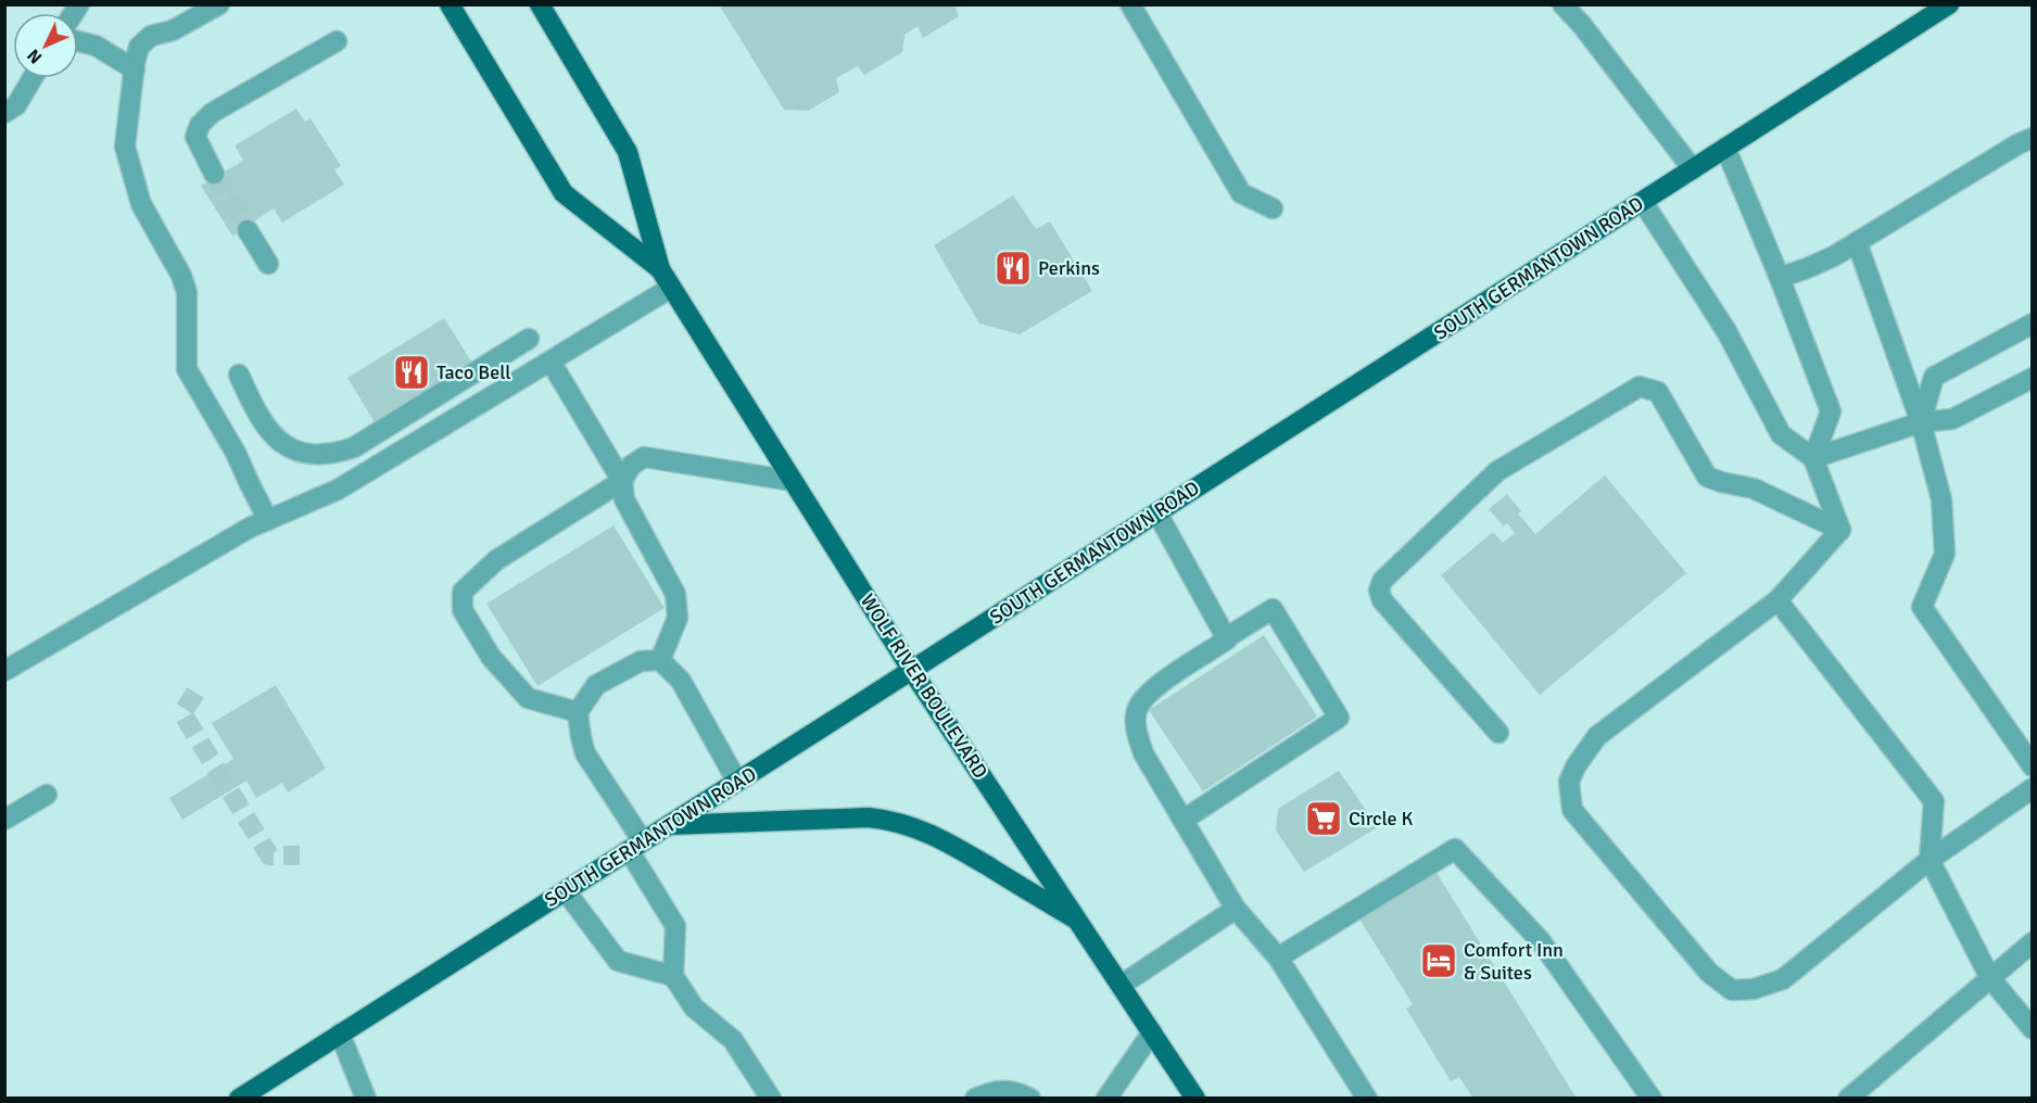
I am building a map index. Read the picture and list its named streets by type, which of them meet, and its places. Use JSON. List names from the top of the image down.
{
  "streets": {
    "main road": ["SOUTH GERMANTOWN ROAD", "WOLF RIVER BOULEVARD"]
  },
  "crossings": [
    ["SOUTH GERMANTOWN ROAD", "WOLF RIVER BOULEVARD"]
  ],
  "places": {
    "restaurant": ["Perkins", "Taco Bell"],
    "supermarket": ["Circle K"],
    "hotel": ["Comfort Inn & Suites"]
  },
  "north": "bottom left"
}
